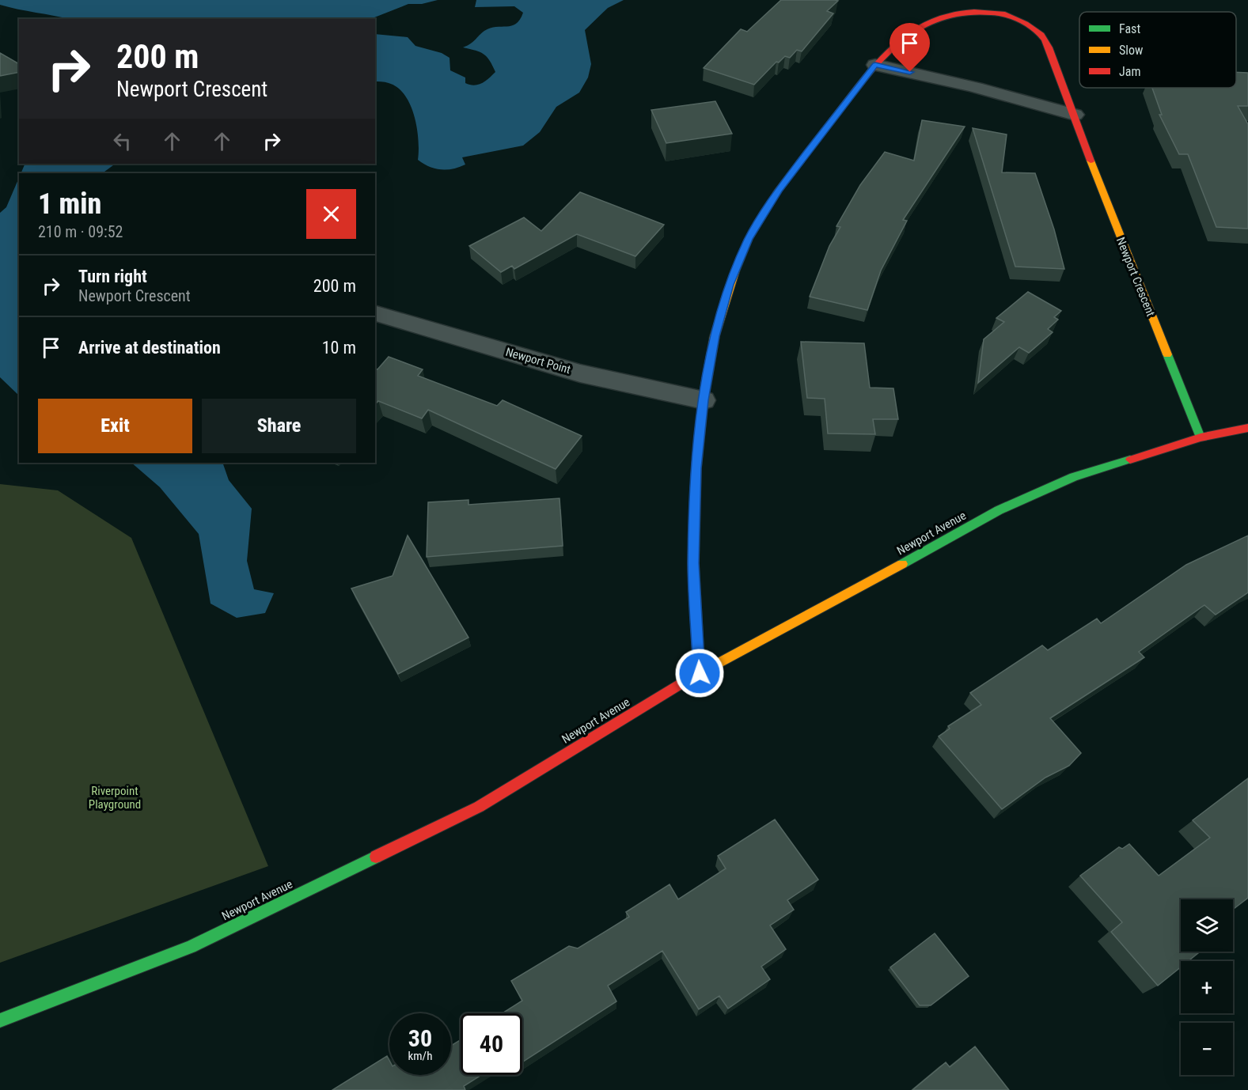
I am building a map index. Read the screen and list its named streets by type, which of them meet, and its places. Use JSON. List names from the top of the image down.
{
  "streets": {
    "street": ["Newport Crescent", "Newport Point", "Newport Avenue"]
  },
  "crossings": [
    ["Newport Crescent", "Newport Point"],
    ["Newport Crescent", "Newport Avenue"]
  ],
  "parks": ["Riverpoint Playground"],
  "legend": ["Fast", "Slow", "Jam"],
  "page": {
    "turn": ["200 m", "Newport Crescent"],
    "heading": ["1 min", "210 m · 09:52"],
    "list": [
      {
        "name": "Turn right",
        "note": "Newport Crescent",
        "value": "200 m"
      },
      {
        "name": "Arrive at destination",
        "value": "10 m"
      }
    ],
    "buttons": ["Exit", "Share"],
    "map_buttons": ["+", "−"],
    "speed": "30 km/h",
    "limit": "40"
  }
}
